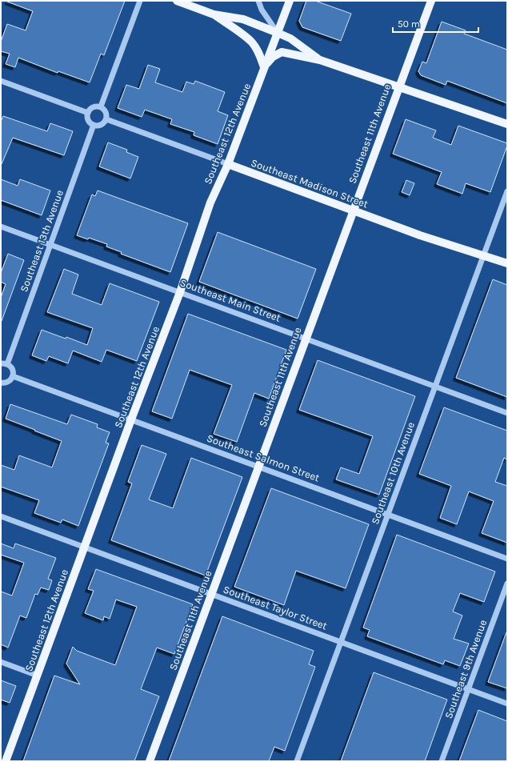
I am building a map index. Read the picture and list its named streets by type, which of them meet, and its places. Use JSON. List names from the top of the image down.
{
  "streets": {
    "main road": ["Southeast 12th Avenue", "Southeast 11th Avenue", "Southeast Madison Street"],
    "street": [
      "Southeast 13th Avenue",
      "Southeast Main Street",
      "Southeast Salmon Street",
      "Southeast 10th Avenue",
      "Southeast Taylor Street",
      "Southeast 9th Avenue"
    ]
  },
  "crossings": [
    ["Southeast 12th Avenue", "Southeast Madison Street"],
    ["Southeast 12th Avenue", "Southeast Main Street"],
    ["Southeast 12th Avenue", "Southeast Salmon Street"],
    ["Southeast 12th Avenue", "Southeast Taylor Street"],
    ["Southeast 11th Avenue", "Southeast Madison Street"],
    ["Southeast 11th Avenue", "Southeast Main Street"],
    ["Southeast 11th Avenue", "Southeast Salmon Street"],
    ["Southeast 11th Avenue", "Southeast Taylor Street"],
    ["Southeast Madison Street", "Southeast 13th Avenue"],
    ["Southeast Madison Street", "Southeast 10th Avenue"],
    ["Southeast 13th Avenue", "Southeast Main Street"],
    ["Southeast Main Street", "Southeast 10th Avenue"],
    ["Southeast Salmon Street", "Southeast 10th Avenue"],
    ["Southeast 10th Avenue", "Southeast Taylor Street"],
    ["Southeast Taylor Street", "Southeast 9th Avenue"]
  ],
  "scale_bar": "50 m"
}
